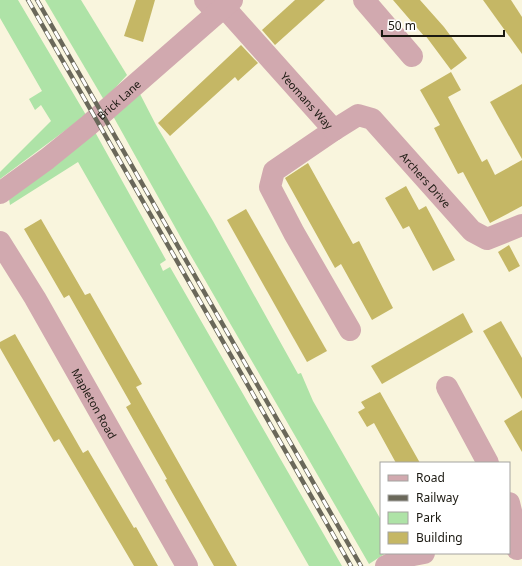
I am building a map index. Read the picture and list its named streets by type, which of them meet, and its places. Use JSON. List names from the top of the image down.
{
  "streets": {
    "street": [
      "Brick Lane",
      "Yeomans Way",
      "Archers Drive",
      "Mapleton Road"
    ]
  },
  "crossings": [
    ["Brick Lane", "Yeomans Way"],
    ["Yeomans Way", "Archers Drive"]
  ],
  "legend": [
    "Road",
    "Railway",
    "Park",
    "Building"
  ],
  "scale_bar": "50 m"
}
